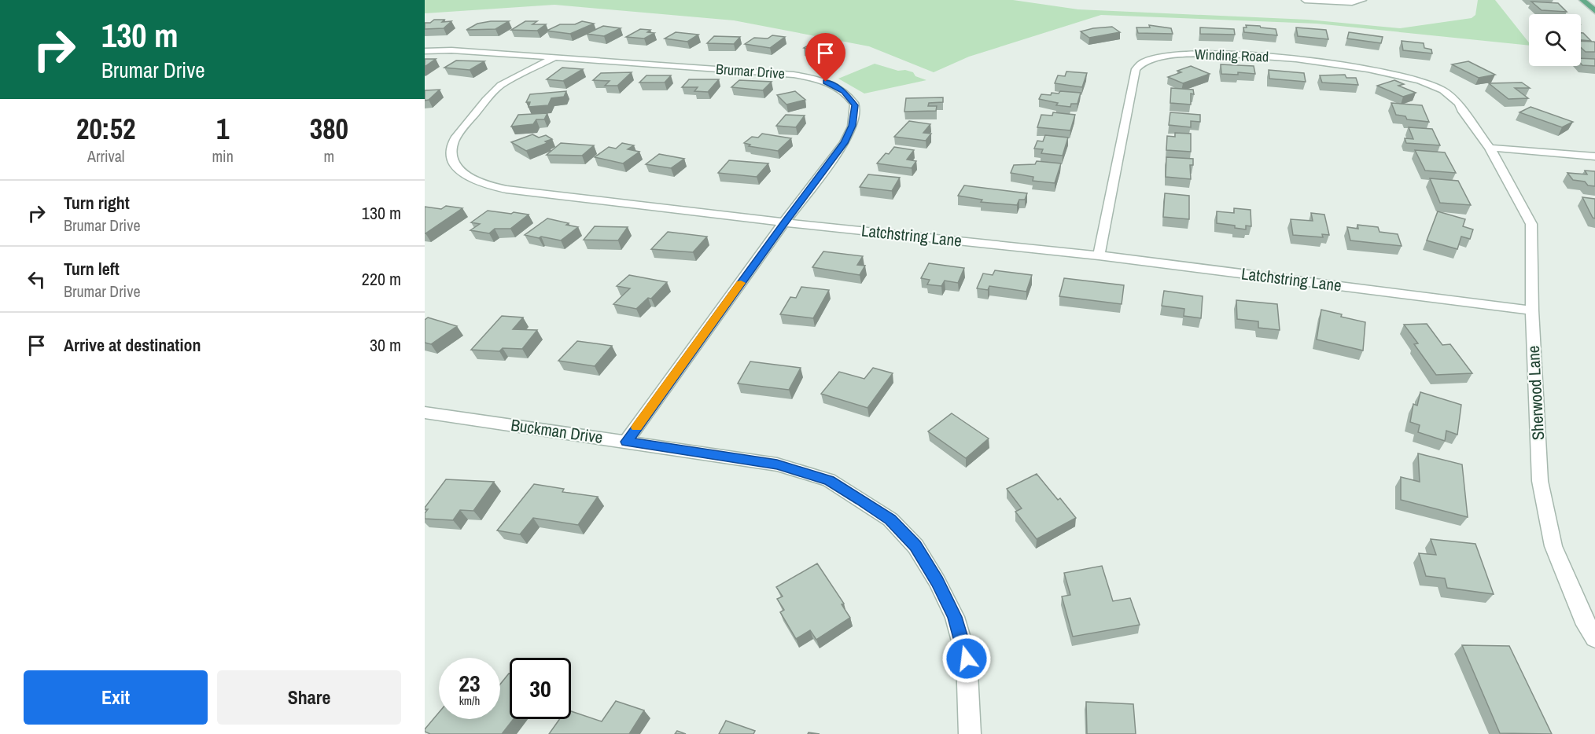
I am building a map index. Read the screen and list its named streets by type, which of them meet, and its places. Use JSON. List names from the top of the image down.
{
  "streets": {
    "street": [
      "Winding Road",
      "Brumar Drive",
      "Latchstring Lane",
      "Sherwood Lane",
      "Buckman Drive"
    ]
  },
  "crossings": [
    ["Winding Road", "Latchstring Lane"],
    ["Winding Road", "Sherwood Lane"],
    ["Brumar Drive", "Latchstring Lane"],
    ["Brumar Drive", "Buckman Drive"],
    ["Latchstring Lane", "Sherwood Lane"]
  ],
  "page": {
    "turn": ["130 m", "Brumar Drive"],
    "eta": [
      "20:52",
      "Arrival",
      "1",
      "min",
      "380",
      "m"
    ],
    "list": [
      {
        "name": "Turn right",
        "note": "Brumar Drive",
        "value": "130 m"
      },
      {
        "name": "Turn left",
        "note": "Brumar Drive",
        "value": "220 m"
      },
      {
        "name": "Arrive at destination",
        "value": "30 m"
      }
    ],
    "speed": "23 km/h",
    "limit": "30",
    "buttons": ["Exit", "Share"]
  }
}
